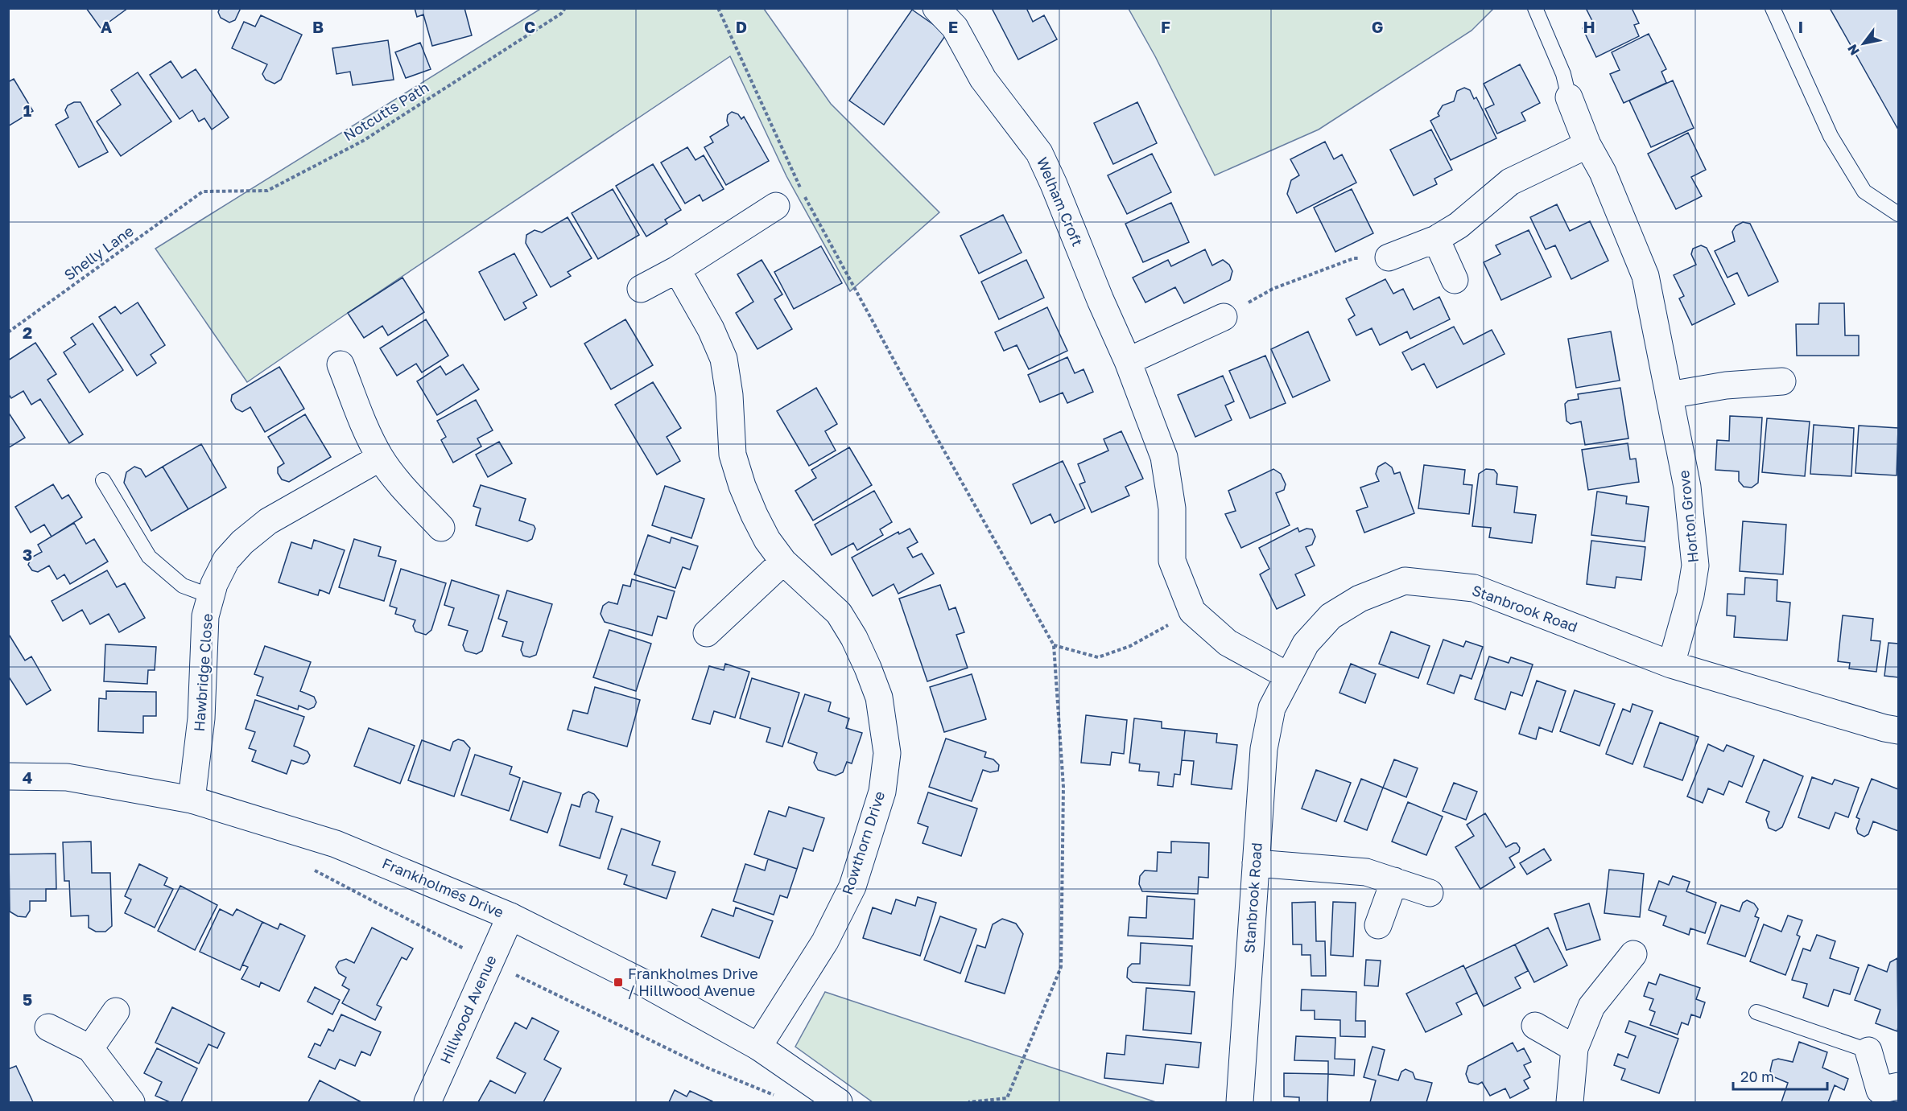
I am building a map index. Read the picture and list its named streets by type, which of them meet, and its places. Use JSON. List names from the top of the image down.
{
  "streets": {
    "street": [
      "Welham Croft",
      "Horton Grove",
      "Stanbrook Road",
      "Hawbridge Close",
      "Rowthorn Drive",
      "Frankholmes Drive",
      "Hillwood Avenue"
    ],
    "path": ["Notcutts Path", "Shelly Lane"]
  },
  "crossings": [
    ["Notcutts Path", "Shelly Lane"],
    ["Welham Croft", "Stanbrook Road"],
    ["Horton Grove", "Stanbrook Road"],
    ["Hawbridge Close", "Frankholmes Drive"],
    ["Rowthorn Drive", "Frankholmes Drive"],
    ["Frankholmes Drive", "Hillwood Avenue"]
  ],
  "places": {
    "transit": ["Frankholmes Drive / Hillwood Avenue"]
  },
  "scale_bar": "20 m",
  "north": "bottom left",
  "grid": {
    "columns": [
      "A",
      "B",
      "C",
      "D",
      "E",
      "F",
      "G",
      "H",
      "I"
    ],
    "rows": [
      "1",
      "2",
      "3",
      "4",
      "5"
    ]
  }
}
